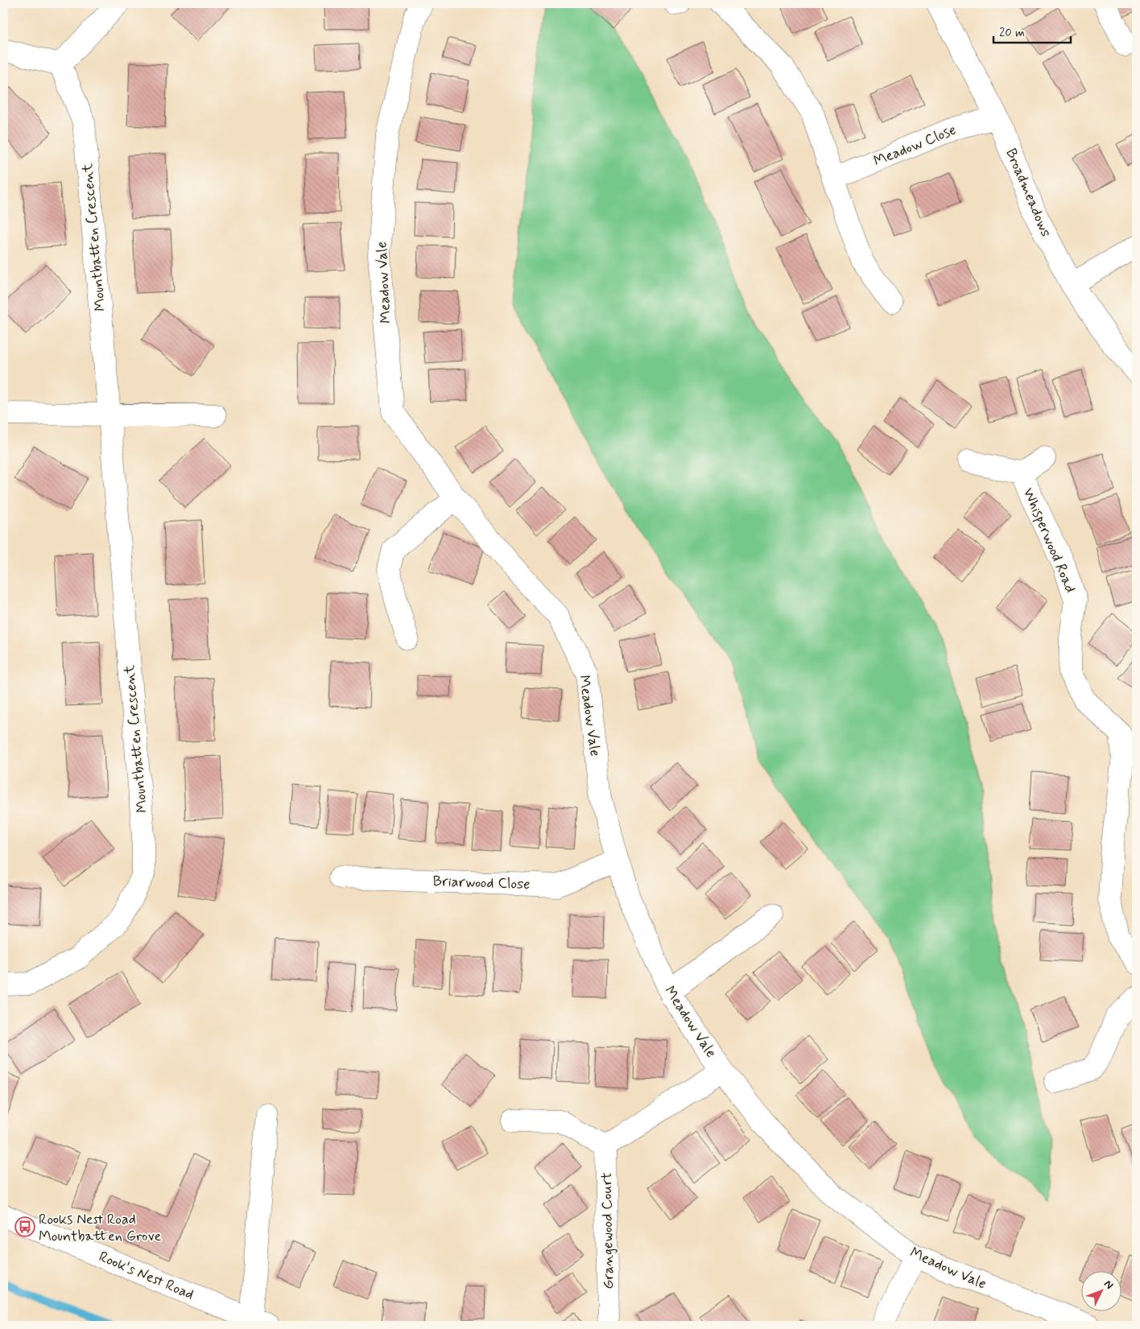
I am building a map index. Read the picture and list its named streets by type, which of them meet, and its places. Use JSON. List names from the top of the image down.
{
  "streets": {
    "street": [
      "Meadow Close",
      "Broadmeadows",
      "Mountbatten Crescent",
      "Meadow Vale",
      "Whisperwood Road",
      "Briarwood Close",
      "Grangewood Court",
      "Rook's Nest Road"
    ]
  },
  "crossings": [
    ["Meadow Close", "Broadmeadows"],
    ["Meadow Vale", "Briarwood Close"]
  ],
  "places": {
    "bus stop": ["Rooks Nest Road Mountbatten Grove"]
  },
  "scale_bar": "20 m",
  "north": "top right"
}
